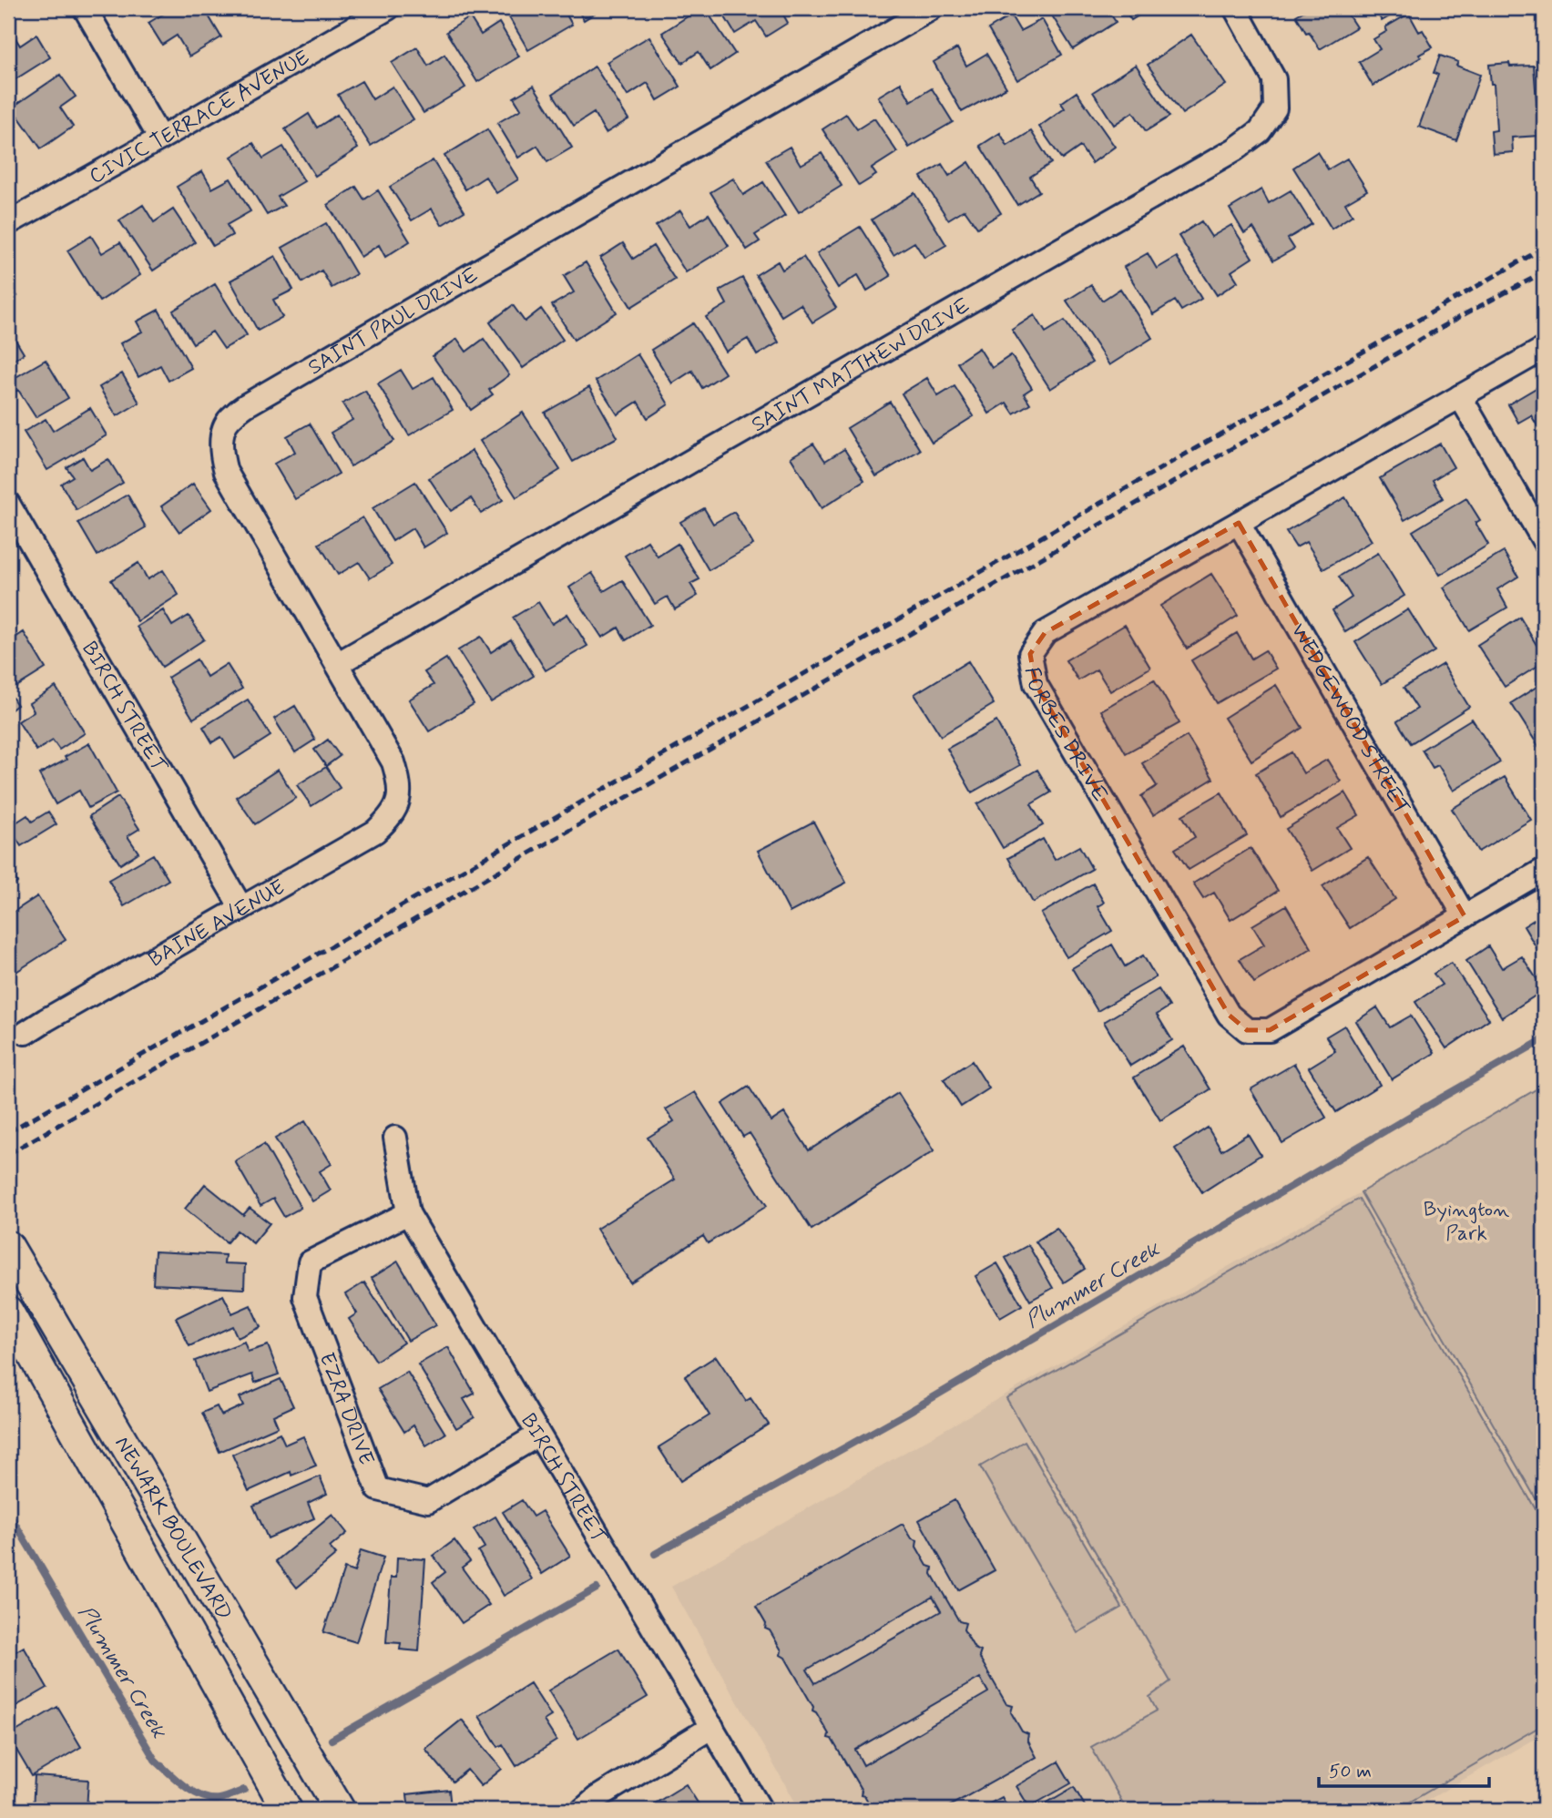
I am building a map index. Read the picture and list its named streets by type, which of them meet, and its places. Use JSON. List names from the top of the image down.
{
  "streets": {
    "main road": ["NEWARK BOULEVARD"],
    "street": [
      "CIVIC TERRACE AVENUE",
      "SAINT PAUL DRIVE",
      "SAINT MATTHEW DRIVE",
      "BIRCH STREET",
      "WEDGEWOOD STREET",
      "FORBES DRIVE",
      "BAINE AVENUE",
      "EZRA DRIVE"
    ]
  },
  "crossings": [
    ["SAINT PAUL DRIVE", "SAINT MATTHEW DRIVE"],
    ["SAINT PAUL DRIVE", "BAINE AVENUE"],
    ["BIRCH STREET", "BAINE AVENUE"],
    ["BIRCH STREET", "EZRA DRIVE"],
    ["WEDGEWOOD STREET", "FORBES DRIVE"]
  ],
  "water": ["Plummer Creek"],
  "parks": ["Byington Park"],
  "scale_bar": "50 m"
}
